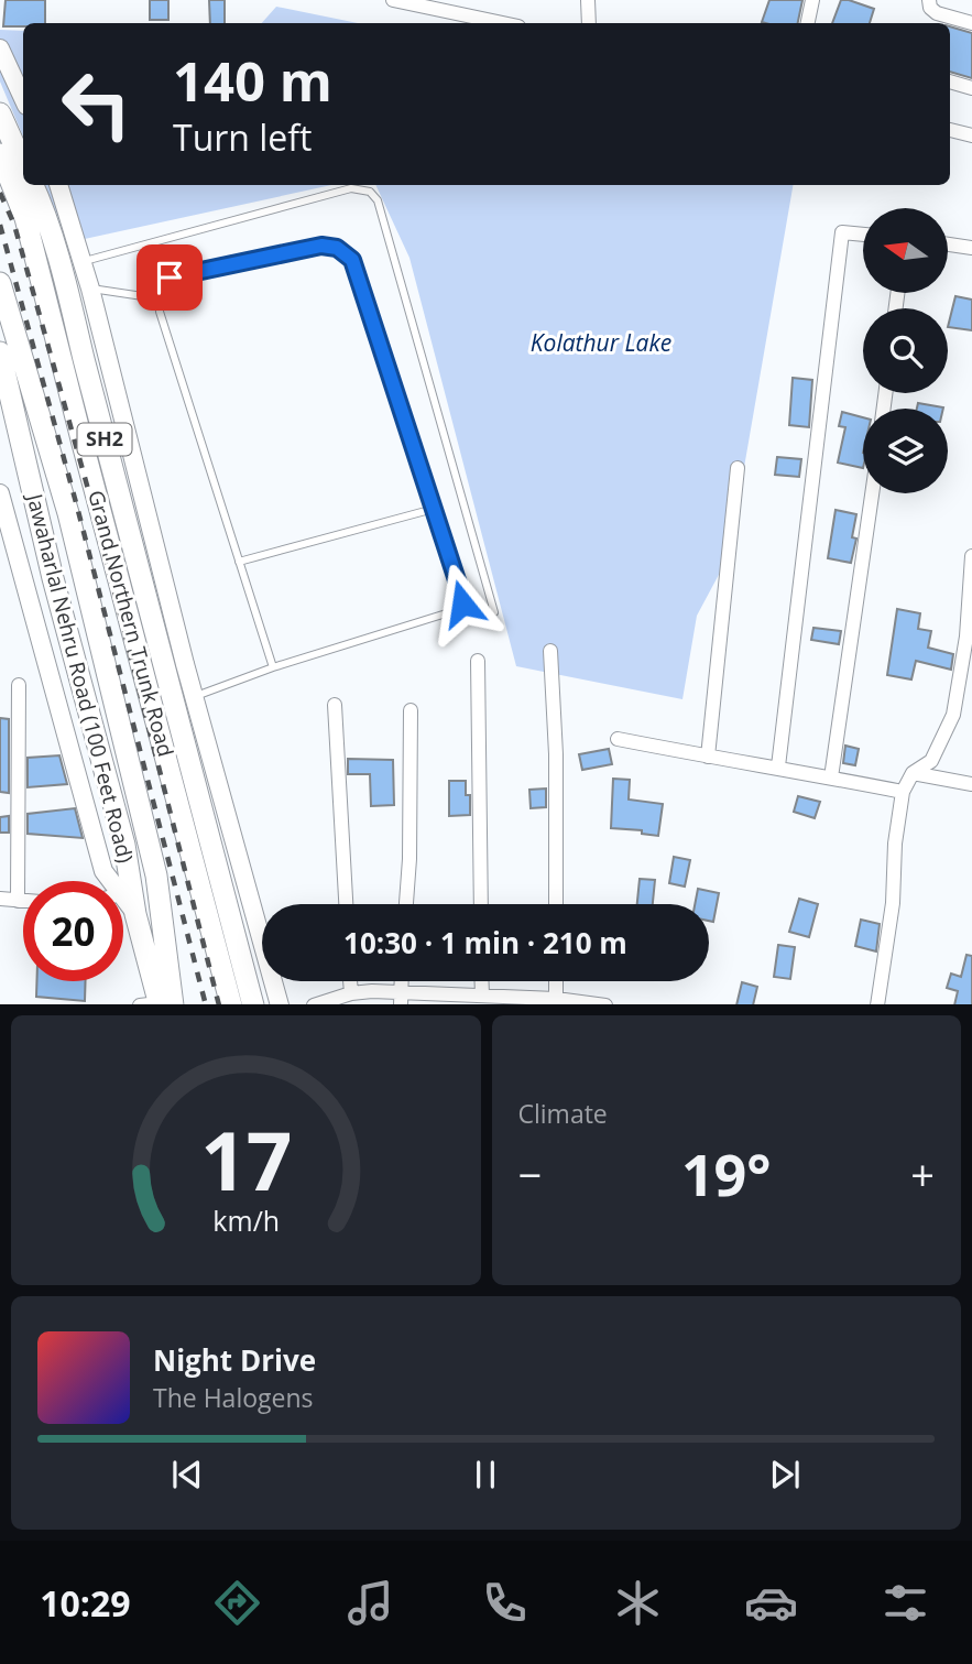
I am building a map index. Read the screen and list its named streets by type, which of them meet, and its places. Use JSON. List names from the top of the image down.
{
  "streets": {
    "main road": ["SH2", "Grand Northern Trunk Road", "Jawaharlal Nehru Road (100 Feet Road)"]
  },
  "crossings": [
    ["Grand Northern Trunk Road", "Jawaharlal Nehru Road (100 Feet Road)"]
  ],
  "water": ["Kolathur Lake"],
  "north": "left",
  "page": {
    "turn": ["140 m", "Turn left"],
    "limit": "20",
    "trip": "10:30 · 1 min · 210 m",
    "tile": "Climate",
    "heat": ["−", "19°", "+"],
    "song": ["Night Drive", "The Halogens"],
    "tabs": "10:29",
    "gauge": ["17", "km/h"]
  }
}
